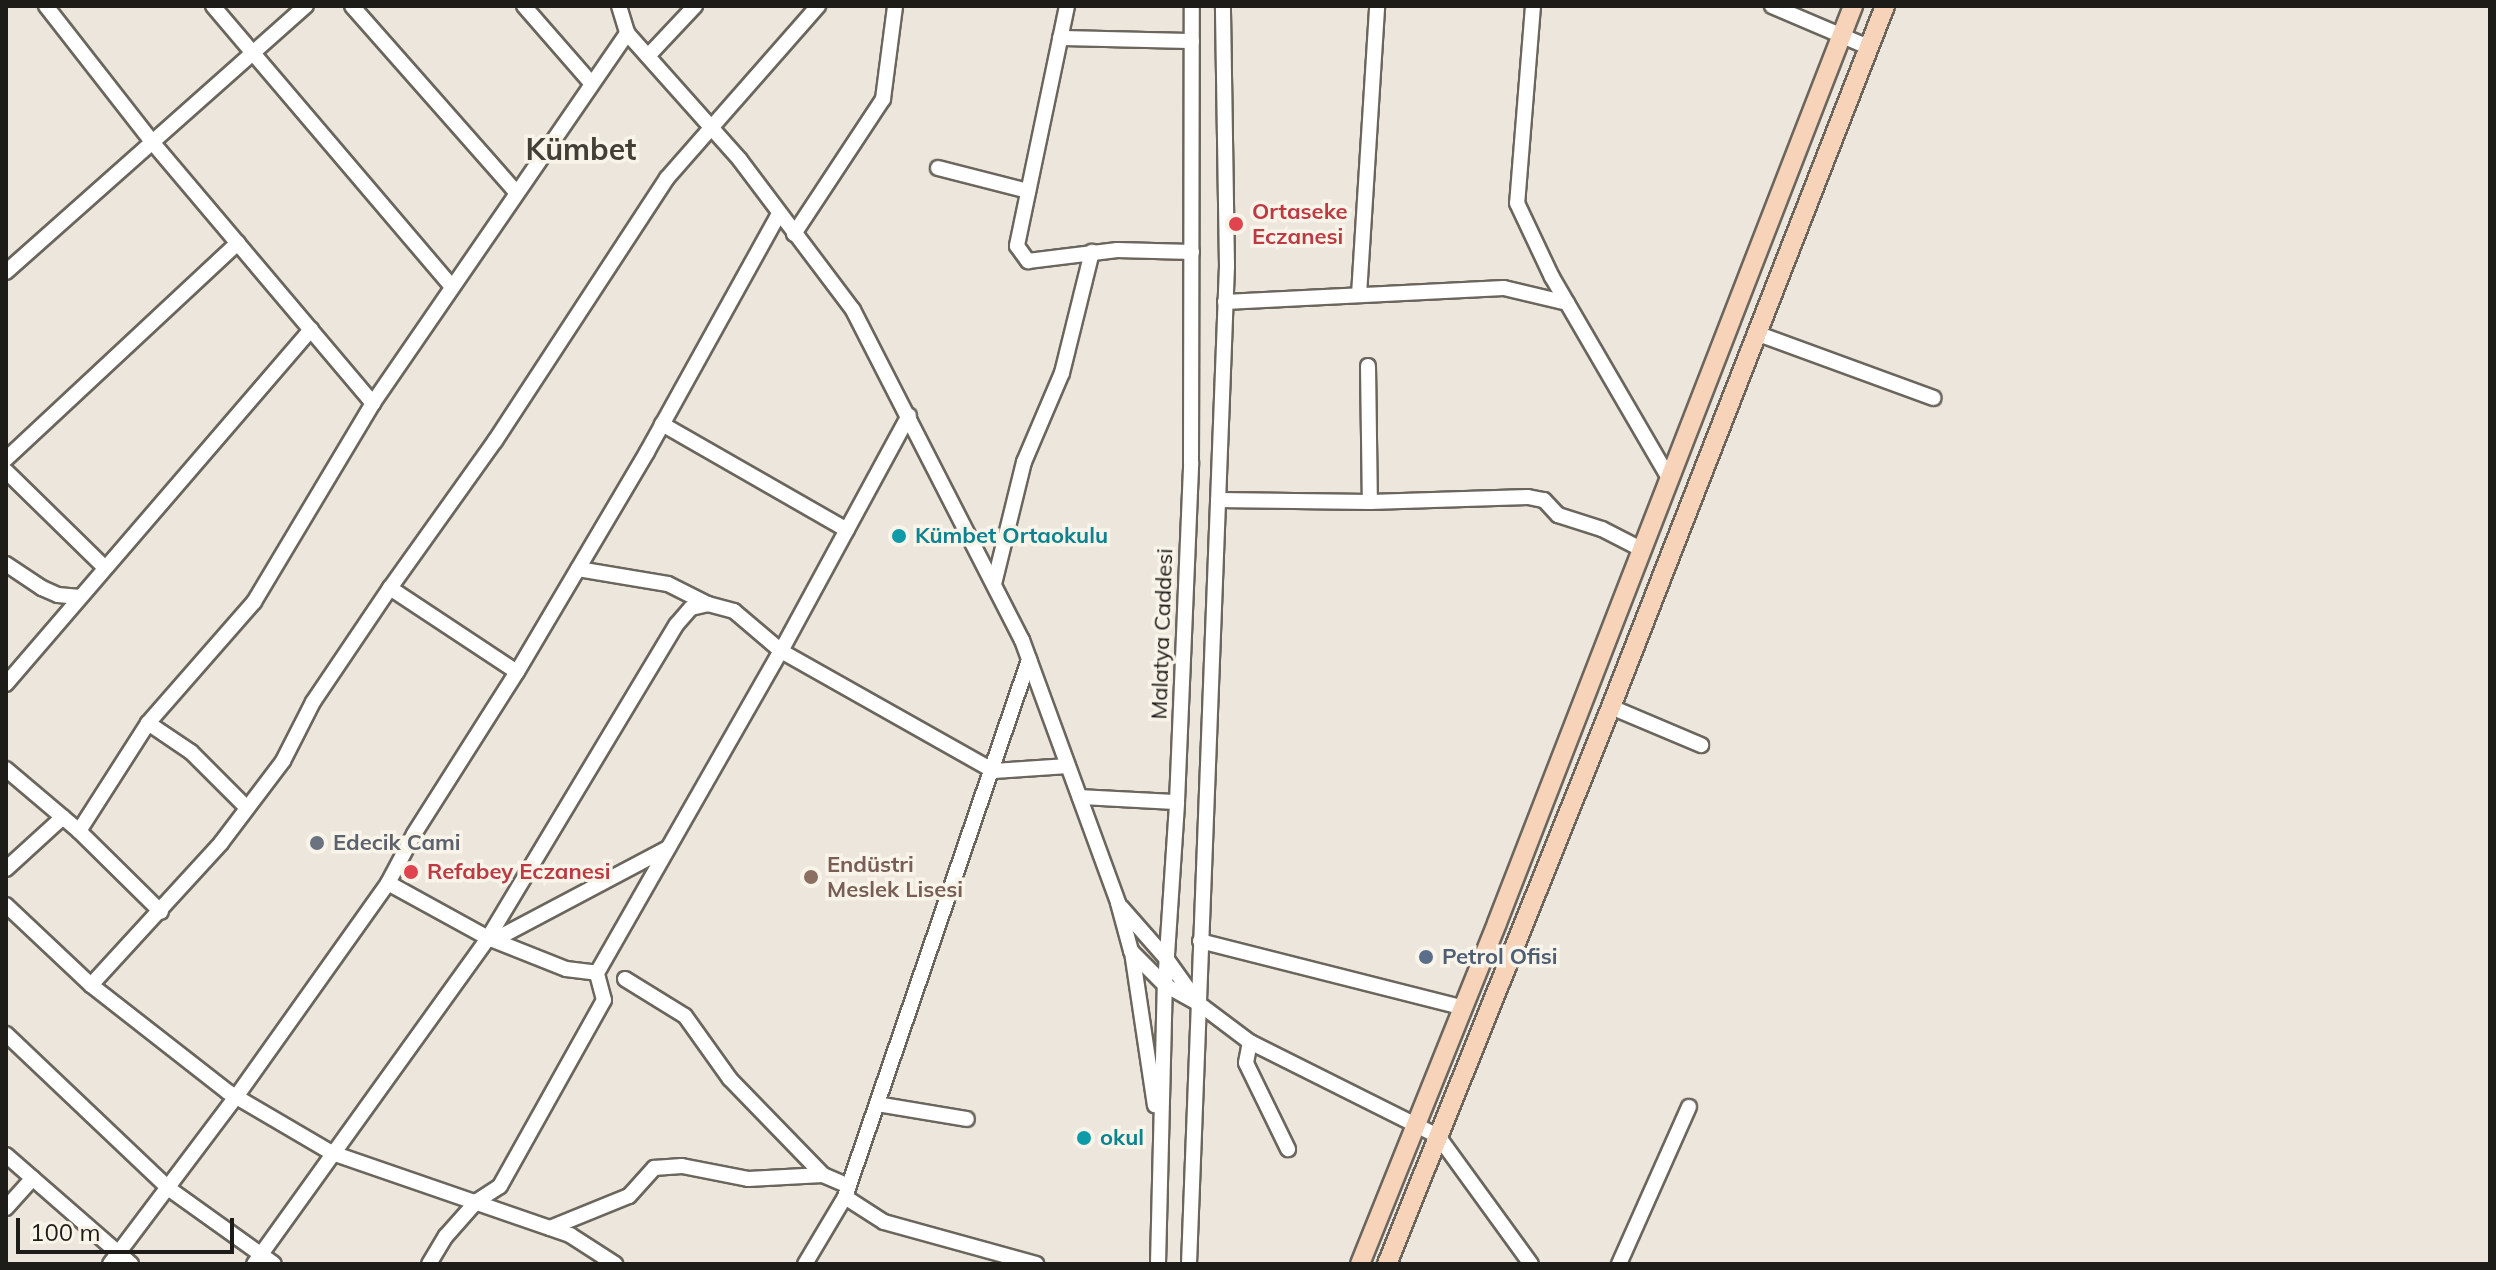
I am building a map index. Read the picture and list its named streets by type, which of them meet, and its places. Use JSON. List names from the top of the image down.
{
  "streets": {
    "street": ["Malatya Caddesi"]
  },
  "districts": ["Kümbet"],
  "places": [
    "Ortaseke Eczanesi",
    "Kümbet Ortaokulu",
    "Edecik Cami",
    "Refabey Eczanesi",
    "Endüstri Meslek Lisesi",
    "Petrol Ofisi",
    "okul"
  ],
  "scale_bar": "100 m"
}
